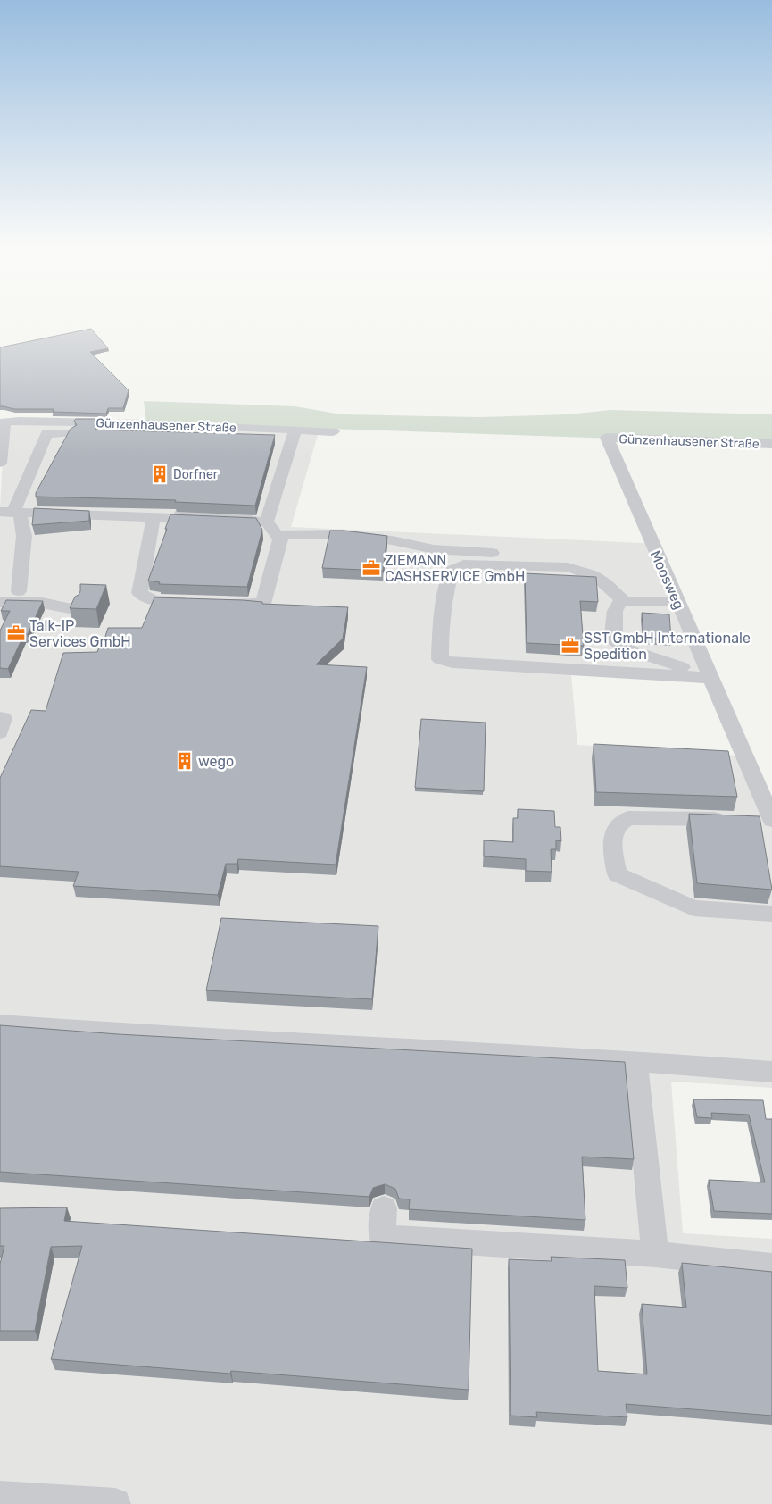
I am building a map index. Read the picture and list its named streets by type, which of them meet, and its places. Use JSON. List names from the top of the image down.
{
  "streets": {
    "street": ["Günzenhausener Straße", "Moosweg"]
  },
  "crossings": [
    ["Günzenhausener Straße", "Moosweg"]
  ],
  "places": {
    "building": ["Dorfner", "wego"],
    "office": ["ZIEMANN CASHSERVICE GmbH", "Talk-IP Services GmbH", "SST GmbH Internationale Spedition"]
  }
}
